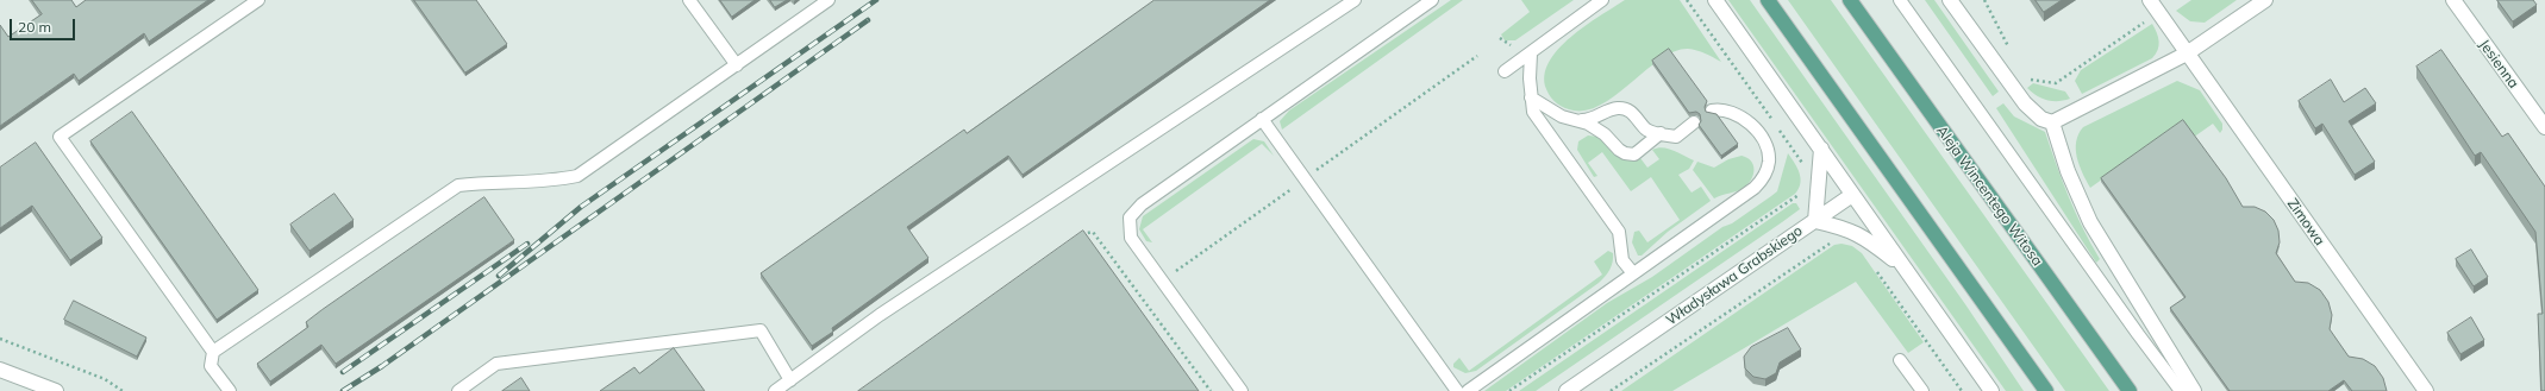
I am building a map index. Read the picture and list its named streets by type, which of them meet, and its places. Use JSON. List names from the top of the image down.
{
  "streets": {
    "main road": ["Aleja Wincentego Witosa"],
    "street": ["Jesienna", "Zimowa", "Władysława Grabskiego"]
  },
  "scale_bar": "20 m"
}
